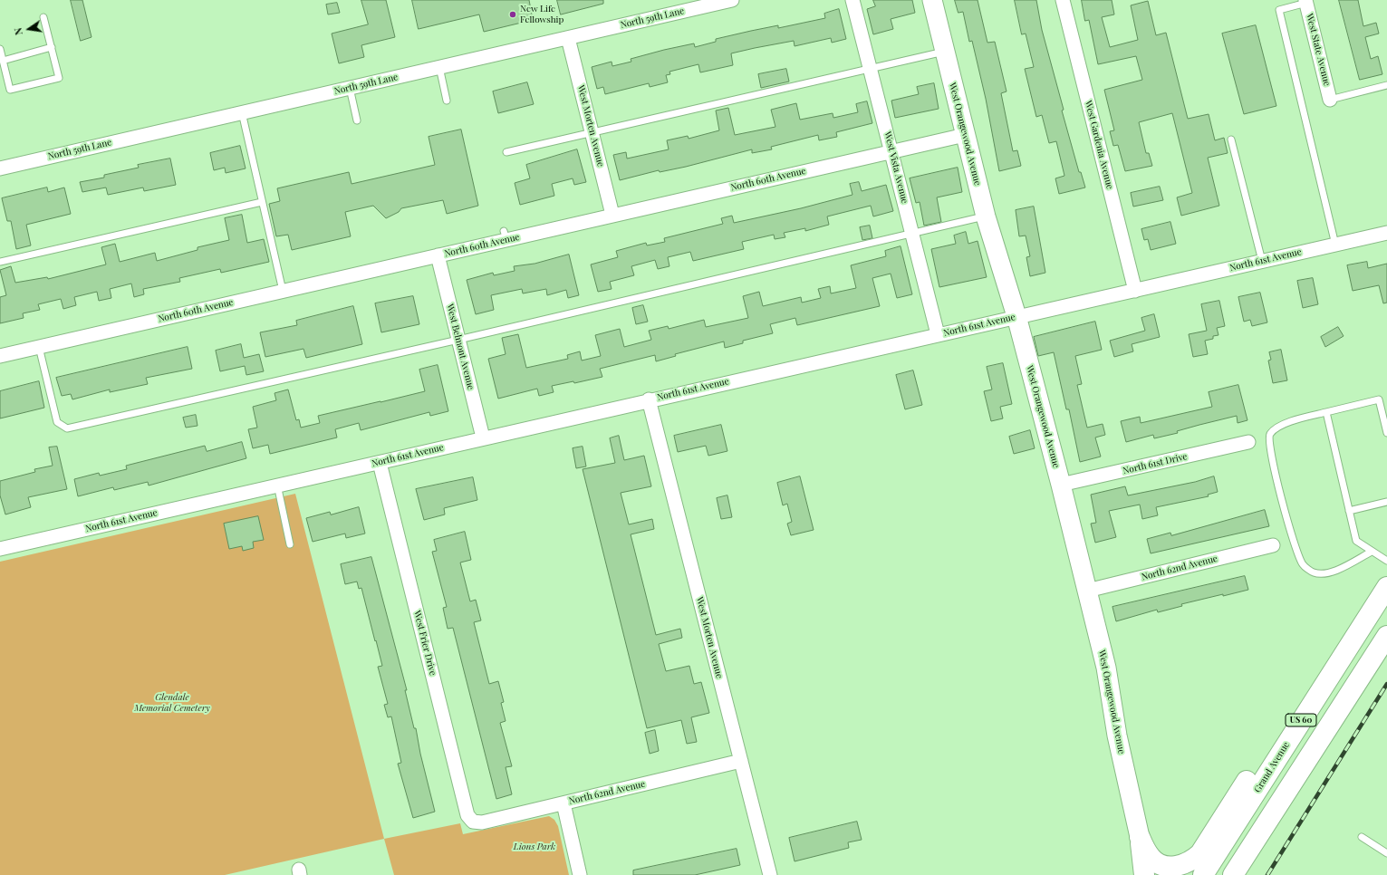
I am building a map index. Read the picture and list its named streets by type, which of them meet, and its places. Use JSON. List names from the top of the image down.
{
  "streets": {
    "highway": ["US 60", "Grand Avenue"],
    "street": [
      "North 59th Lane",
      "West State Avenue",
      "West Morten Avenue",
      "West Orangewood Avenue",
      "West Gardenia Avenue",
      "West Vista Avenue",
      "North 60th Avenue",
      "North 61st Avenue",
      "West Belmont Avenue",
      "North 61st Drive",
      "North 62nd Avenue",
      "West Frier Drive"
    ]
  },
  "crossings": [
    ["North 59th Lane", "West Morten Avenue"],
    ["West Morten Avenue", "North 60th Avenue"],
    ["West Morten Avenue", "North 61st Avenue"],
    ["West Morten Avenue", "North 62nd Avenue"],
    ["West Orangewood Avenue", "North 60th Avenue"],
    ["West Orangewood Avenue", "North 61st Avenue"],
    ["West Orangewood Avenue", "North 61st Drive"],
    ["West Orangewood Avenue", "North 62nd Avenue"],
    ["West Gardenia Avenue", "North 61st Avenue"],
    ["West Vista Avenue", "North 60th Avenue"],
    ["West Vista Avenue", "North 61st Avenue"],
    ["North 60th Avenue", "West Belmont Avenue"],
    ["North 61st Avenue", "West Belmont Avenue"],
    ["North 61st Avenue", "West Frier Drive"],
    ["North 62nd Avenue", "West Frier Drive"]
  ],
  "parks": ["Glendale Memorial Cemetery", "Lions Park"],
  "places": ["New Life Fellowship"],
  "north": "left"
}
